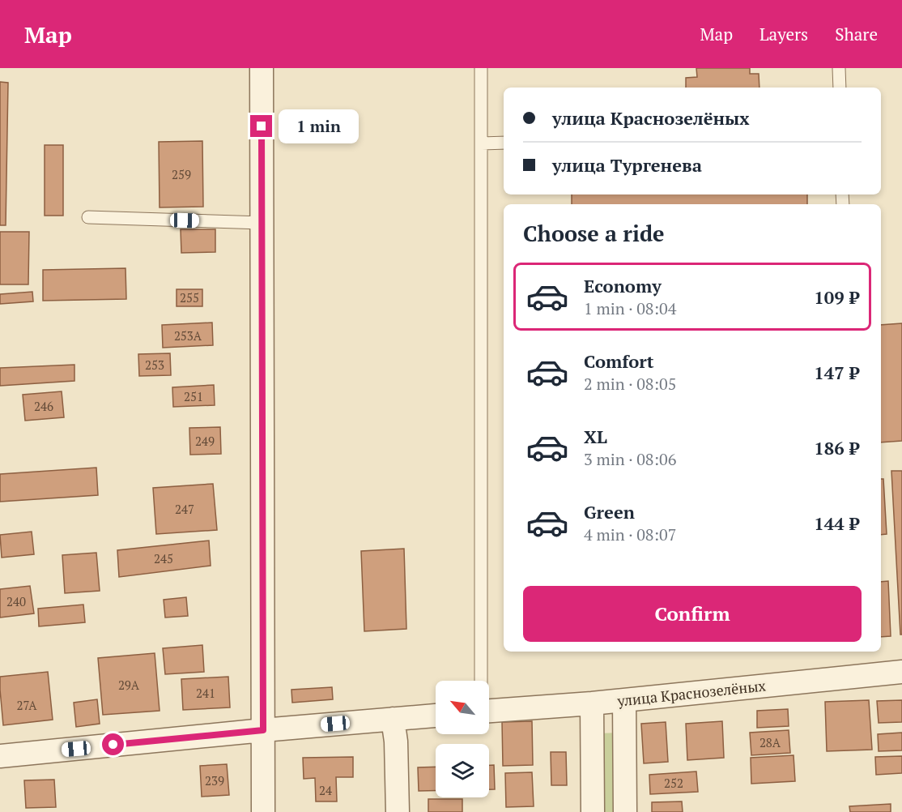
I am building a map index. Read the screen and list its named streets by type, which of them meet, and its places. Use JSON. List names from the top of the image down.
{
  "streets": {
    "street": ["улица Краснозелёных"]
  },
  "house_numbers": [
    "259",
    "255",
    "253А",
    "253",
    "251",
    "246",
    "249",
    "247",
    "245",
    "240",
    "29А",
    "241",
    "27А",
    "28А",
    "239",
    "252",
    "24"
  ],
  "north": "top left",
  "page": {
    "header": "Map",
    "nav": ["Map", "Layers", "Share"],
    "banner": ["улица Краснозелёных", "улица Тургенева"],
    "bubble": "1 min",
    "heading": "Choose a ride",
    "list": [
      {
        "name": "Economy",
        "note": "1 min · 08:04",
        "value": "109 ₽"
      },
      {
        "name": "Comfort",
        "note": "2 min · 08:05",
        "value": "147 ₽"
      },
      {
        "name": "XL",
        "note": "3 min · 08:06",
        "value": "186 ₽"
      },
      {
        "name": "Green",
        "note": "4 min · 08:07",
        "value": "144 ₽"
      }
    ],
    "buttons": "Confirm"
  }
}
